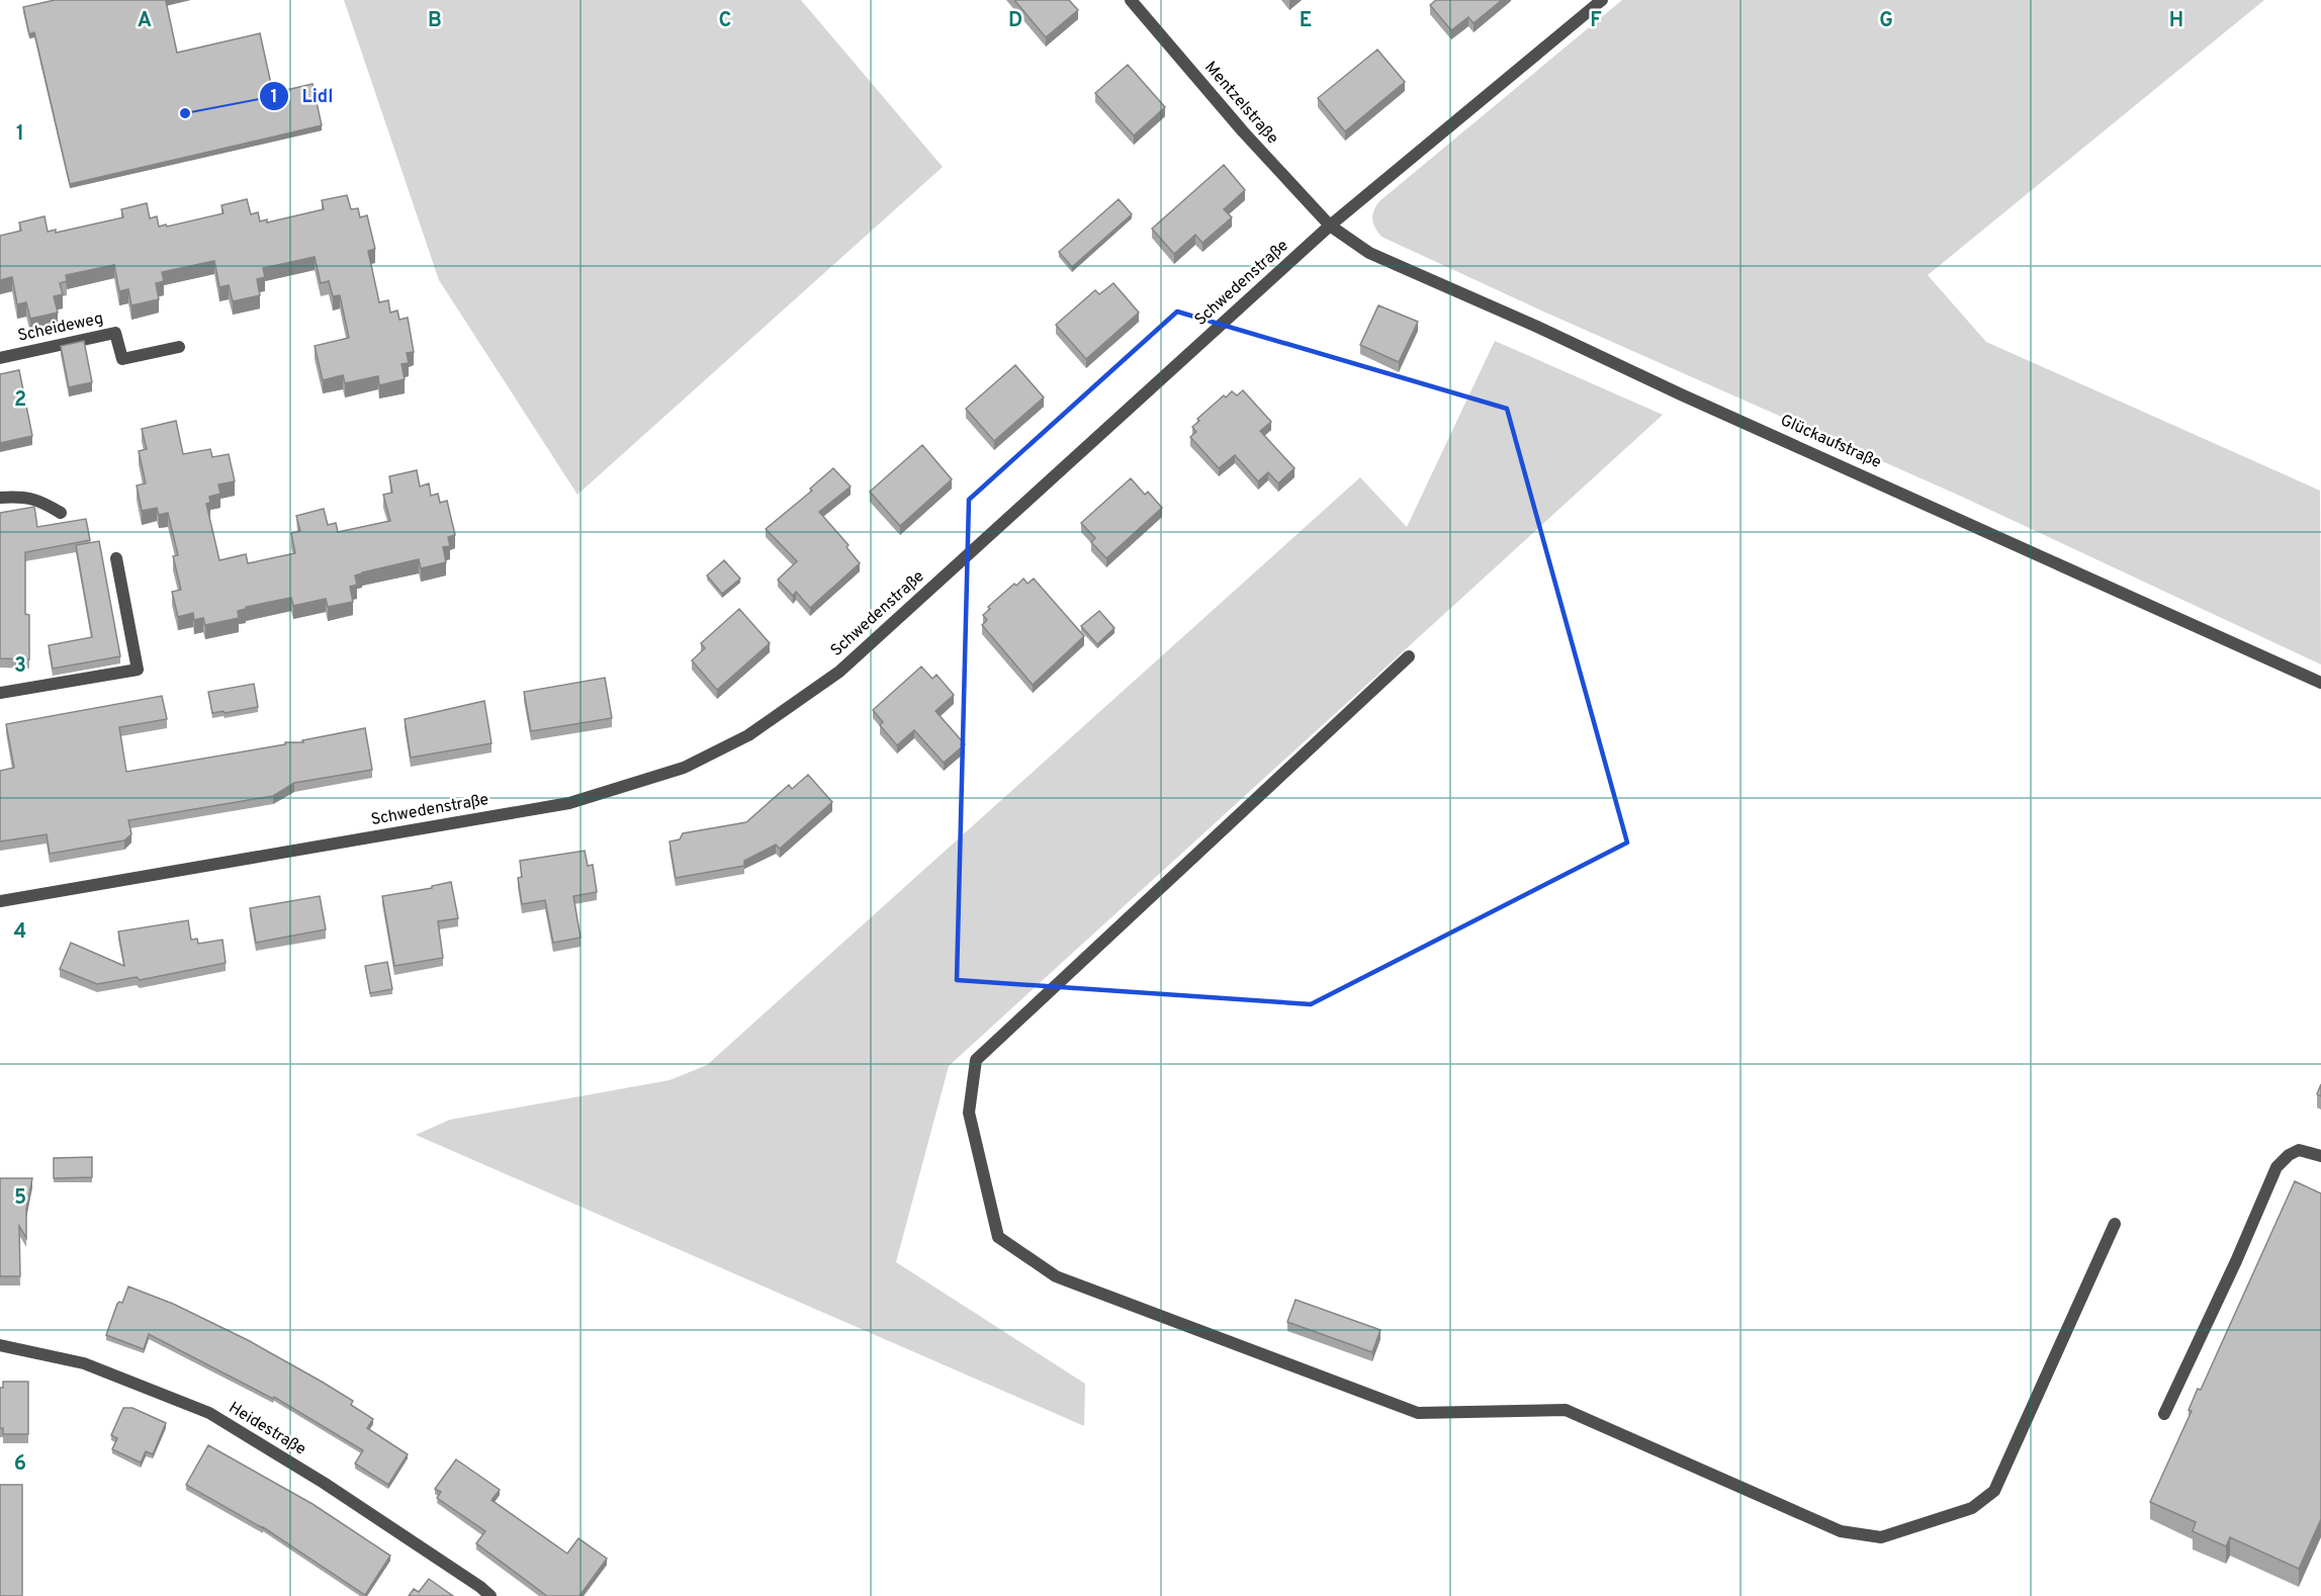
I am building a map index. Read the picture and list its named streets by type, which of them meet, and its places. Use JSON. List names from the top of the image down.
{
  "streets": {
    "street": [
      "Mentzelstraße",
      "Schwedenstraße",
      "Scheideweg",
      "Glückaufstraße",
      "Heidestraße"
    ]
  },
  "crossings": [
    ["Mentzelstraße", "Schwedenstraße"],
    ["Mentzelstraße", "Glückaufstraße"],
    ["Schwedenstraße", "Glückaufstraße"]
  ],
  "places": ["Lidl"],
  "grid": {
    "columns": [
      "A",
      "B",
      "C",
      "D",
      "E",
      "F",
      "G",
      "H"
    ],
    "rows": [
      "1",
      "2",
      "3",
      "4",
      "5",
      "6"
    ]
  }
}
